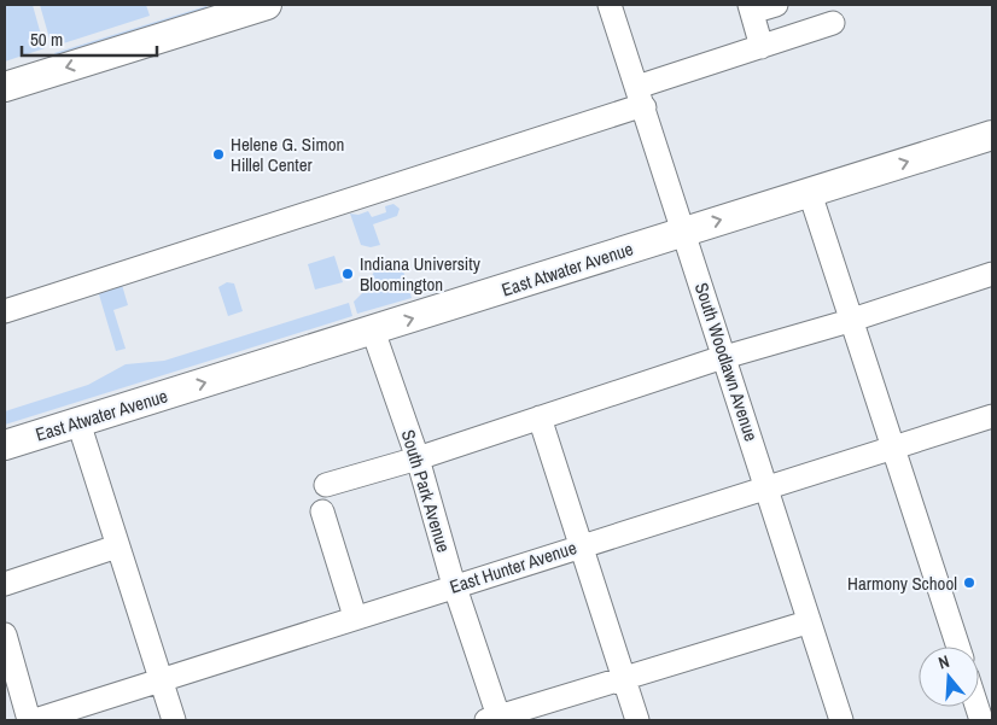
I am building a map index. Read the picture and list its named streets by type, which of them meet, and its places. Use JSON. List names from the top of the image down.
{
  "streets": {
    "main road": ["East Atwater Avenue"],
    "street": ["South Woodlawn Avenue", "South Park Avenue", "East Hunter Avenue"]
  },
  "crossings": [
    ["East Atwater Avenue", "South Woodlawn Avenue"],
    ["East Atwater Avenue", "South Park Avenue"],
    ["South Woodlawn Avenue", "East Hunter Avenue"],
    ["South Park Avenue", "East Hunter Avenue"]
  ],
  "one_way": ["East Atwater Avenue"],
  "places": ["Helene G. Simon Hillel Center", "Indiana University Bloomington", "Harmony School"],
  "scale_bar": "50 m",
  "north": "top"
}
